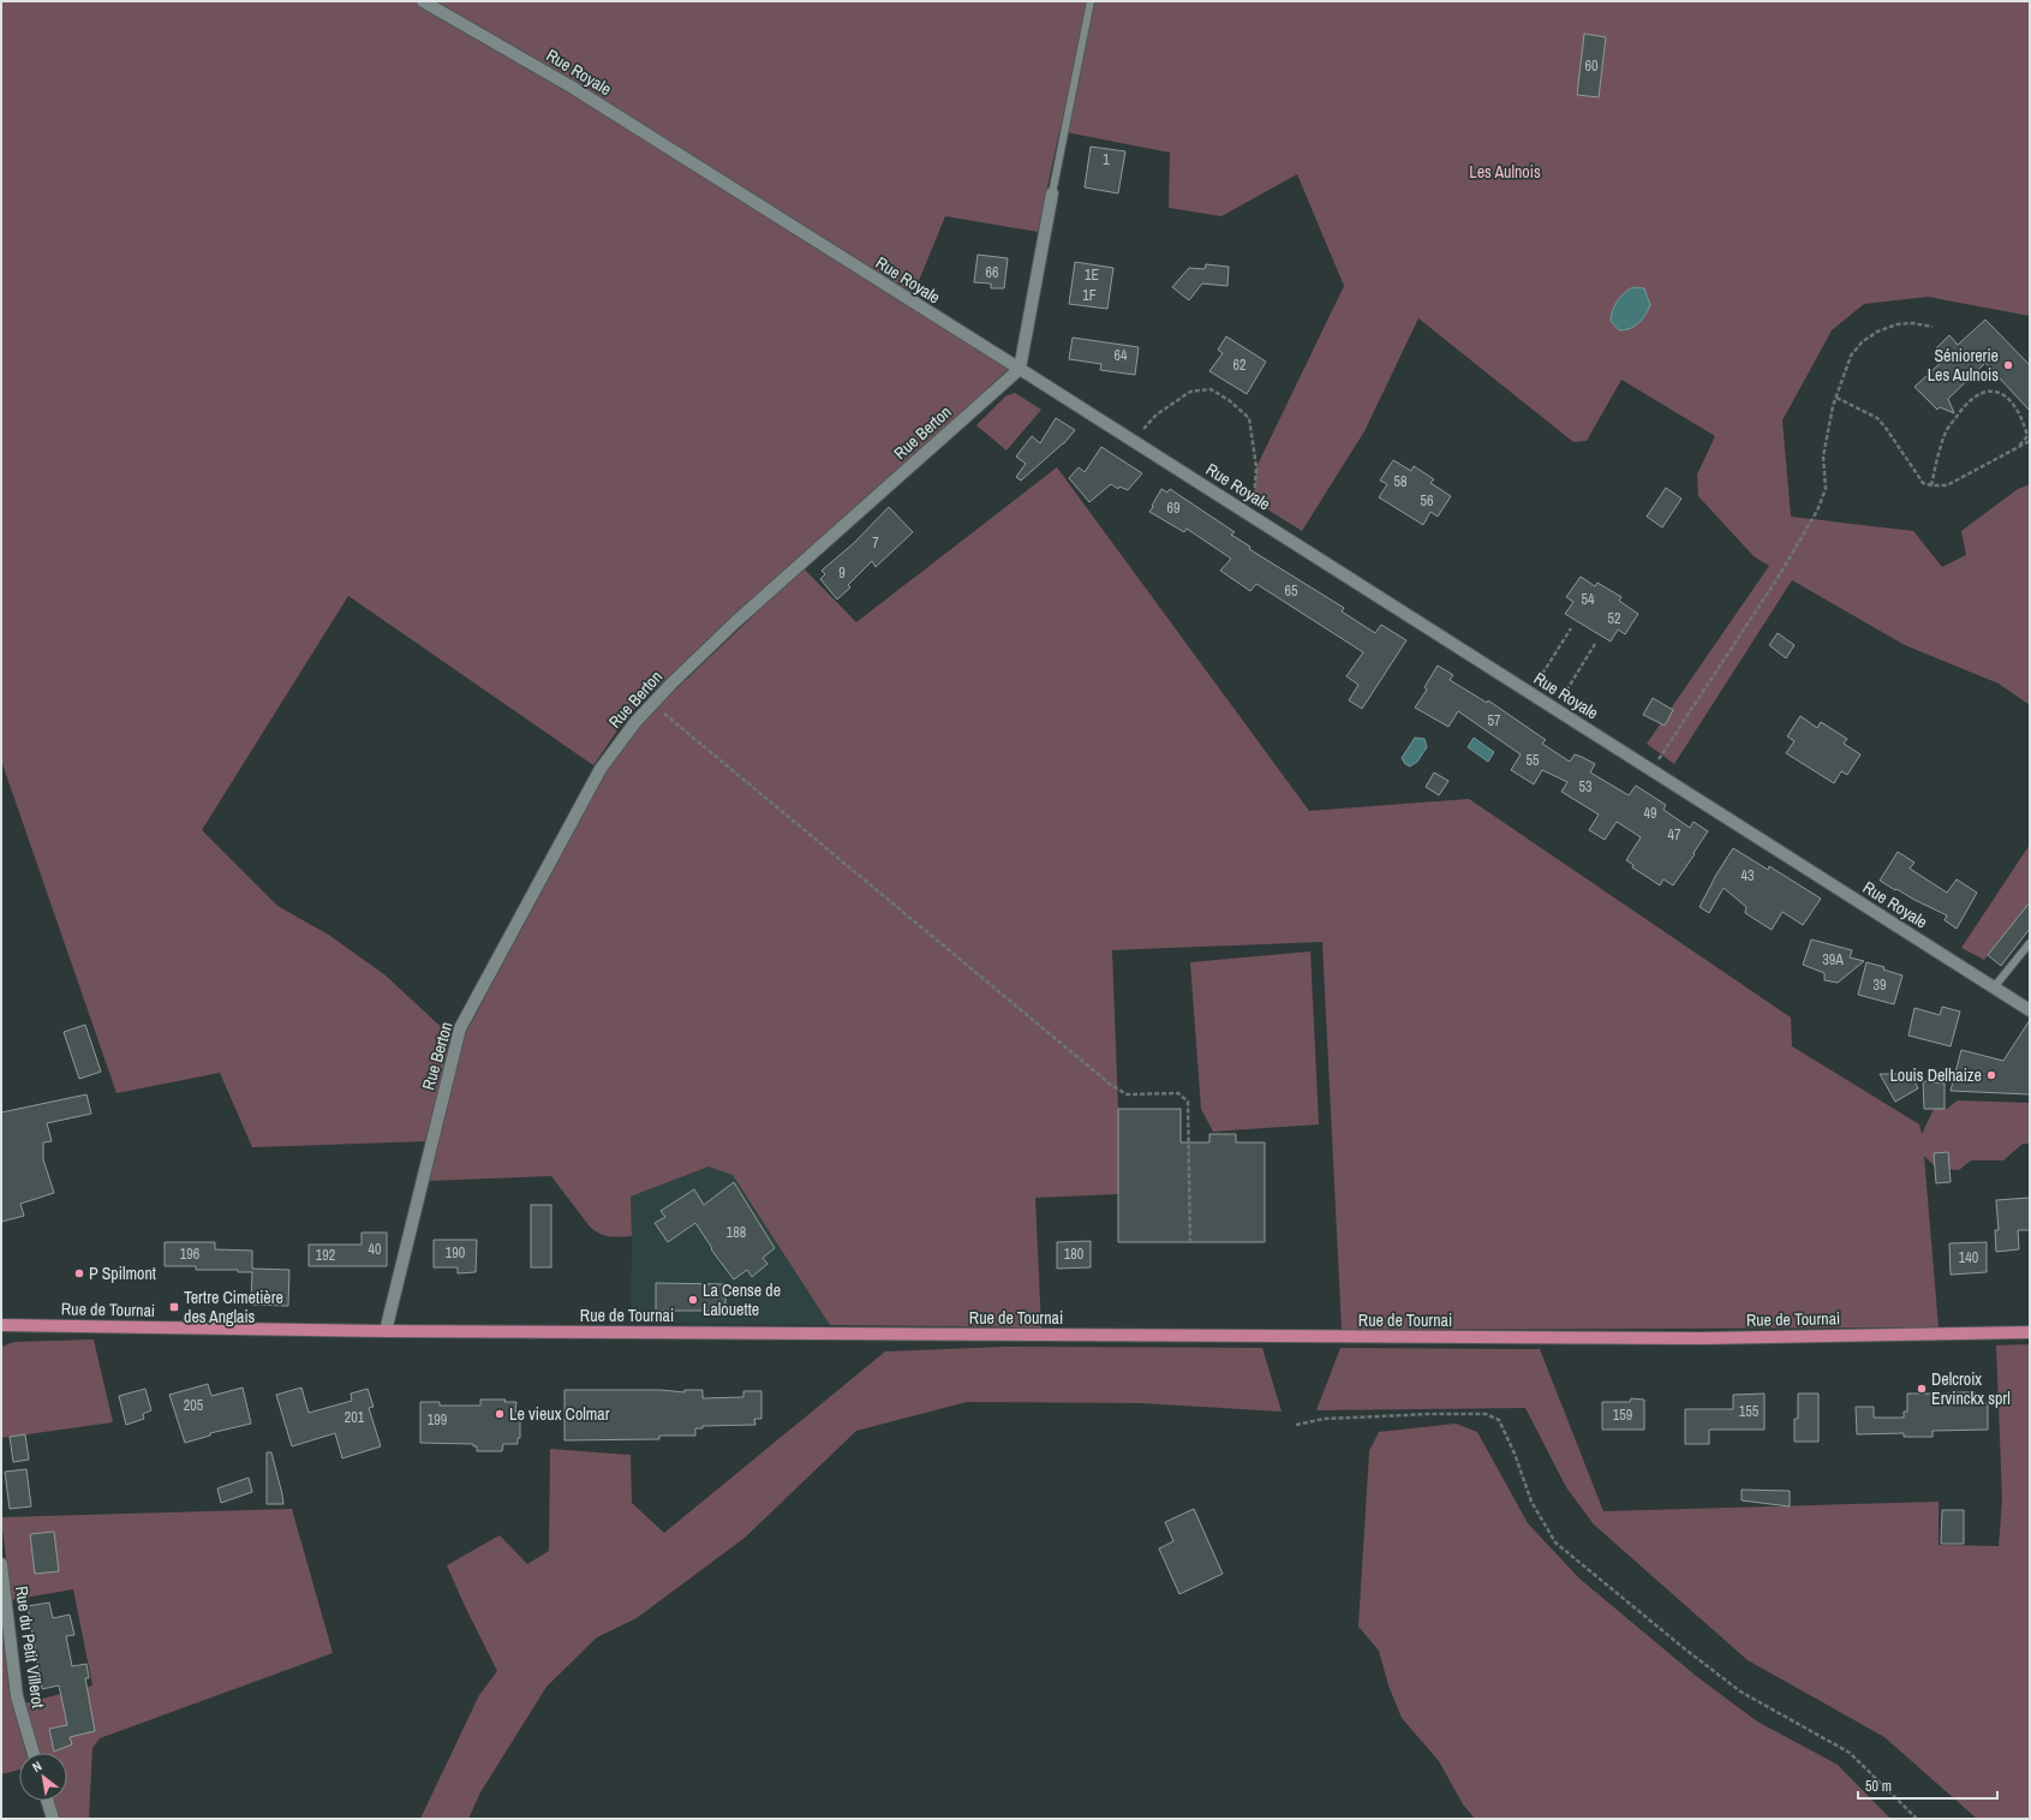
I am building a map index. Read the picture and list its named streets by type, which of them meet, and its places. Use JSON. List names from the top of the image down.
{
  "streets": {
    "main road": ["Rue de Tournai"],
    "street": ["Rue Royale", "Rue Berton", "Rue du Petit Villerot"]
  },
  "crossings": [
    ["Rue Royale", "Rue Berton"],
    ["Rue Berton", "Rue de Tournai"]
  ],
  "parks": ["Les Aulnois"],
  "places": {
    "other": [
      "Séniorerie Les Aulnois",
      "Louis Delhaize",
      "P Spilmont",
      "La Cense de Lalouette",
      "Delcroix Ervinckx sprl",
      "Le vieux Colmar"
    ],
    "transit": ["Tertre Cimetière des Anglais"]
  },
  "house_numbers": [
    "60",
    "1",
    "66",
    "1E",
    "1F",
    "64",
    "62",
    "58",
    "56",
    "69",
    "7",
    "9",
    "65",
    "54",
    "52",
    "57",
    "55",
    "53",
    "49",
    "47",
    "43",
    "39A",
    "39",
    "188",
    "40",
    "190",
    "196",
    "180",
    "192",
    "140",
    "205",
    "155",
    "159",
    "201",
    "199"
  ],
  "scale_bar": "50 m",
  "north": "top left"
}
